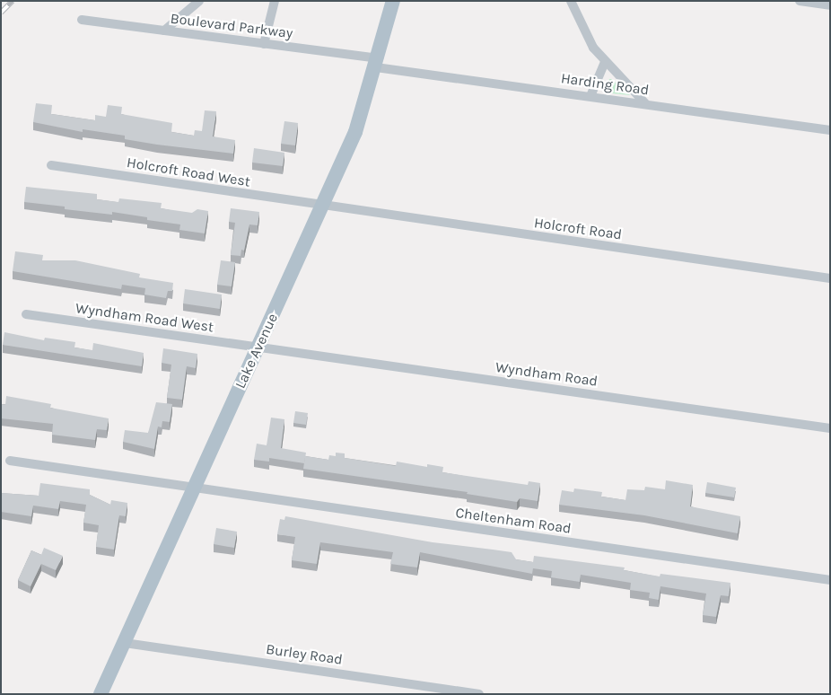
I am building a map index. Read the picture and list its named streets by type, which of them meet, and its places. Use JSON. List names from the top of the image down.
{
  "streets": {
    "main road": ["Lake Avenue"],
    "street": [
      "Boulevard Parkway",
      "Harding Road",
      "Holcroft Road West",
      "Holcroft Road",
      "Wyndham Road West",
      "Wyndham Road",
      "Cheltenham Road",
      "Burley Road"
    ]
  },
  "crossings": [
    ["Boulevard Parkway", "Harding Road"],
    ["Boulevard Parkway", "Lake Avenue"],
    ["Harding Road", "Lake Avenue"],
    ["Holcroft Road West", "Holcroft Road"],
    ["Holcroft Road West", "Lake Avenue"],
    ["Holcroft Road", "Lake Avenue"],
    ["Wyndham Road West", "Lake Avenue"],
    ["Wyndham Road West", "Wyndham Road"],
    ["Lake Avenue", "Wyndham Road"],
    ["Lake Avenue", "Cheltenham Road"],
    ["Lake Avenue", "Burley Road"]
  ]
}
